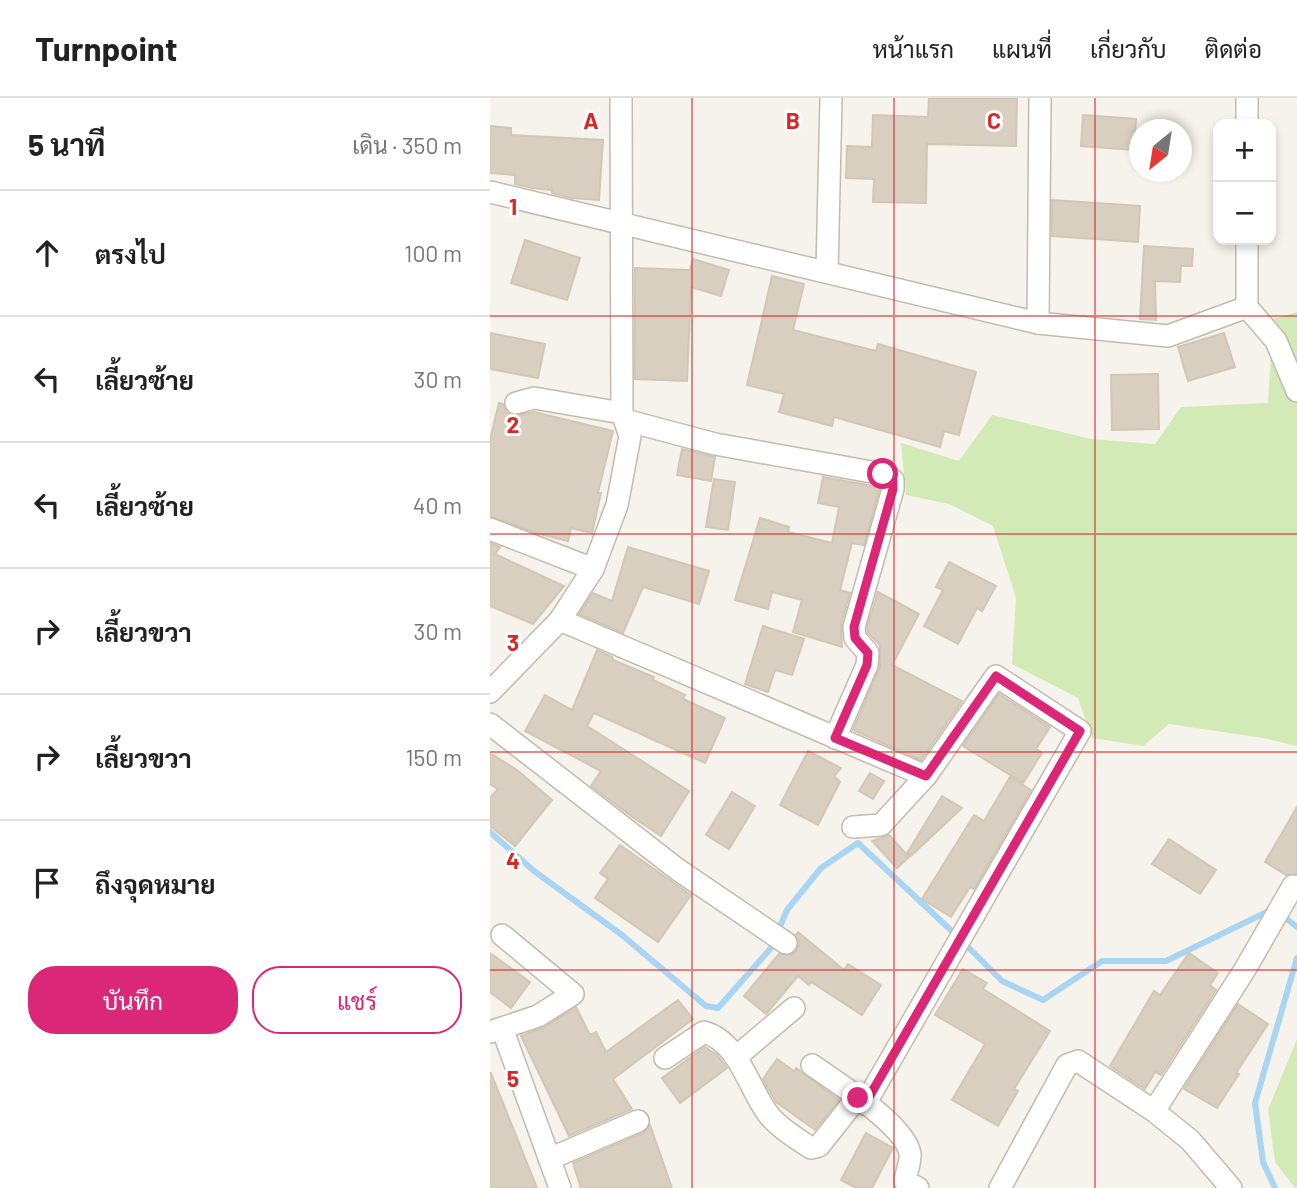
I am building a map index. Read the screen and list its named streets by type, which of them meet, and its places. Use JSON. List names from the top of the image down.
{
  "north": "bottom left",
  "page": {
    "header": "Turnpoint",
    "nav": [
      "หน้าแรก",
      "แผนที่",
      "เกี่ยวกับ",
      "ติดต่อ"
    ],
    "heading": ["5 นาที", "เดิน · 350 m"],
    "map_buttons": ["+", "−"],
    "list": [
      ["ตรงไป", "100 m"],
      ["เลี้ยวซ้าย", "30 m"],
      ["เลี้ยวซ้าย", "40 m"],
      ["เลี้ยวขวา", "30 m"],
      ["เลี้ยวขวา", "150 m"],
      "ถึงจุดหมาย"
    ],
    "buttons": ["บันทึก", "แชร์"]
  },
  "grid": {
    "columns": ["A", "B", "C"],
    "rows": [
      "1",
      "2",
      "3",
      "4",
      "5"
    ]
  }
}
